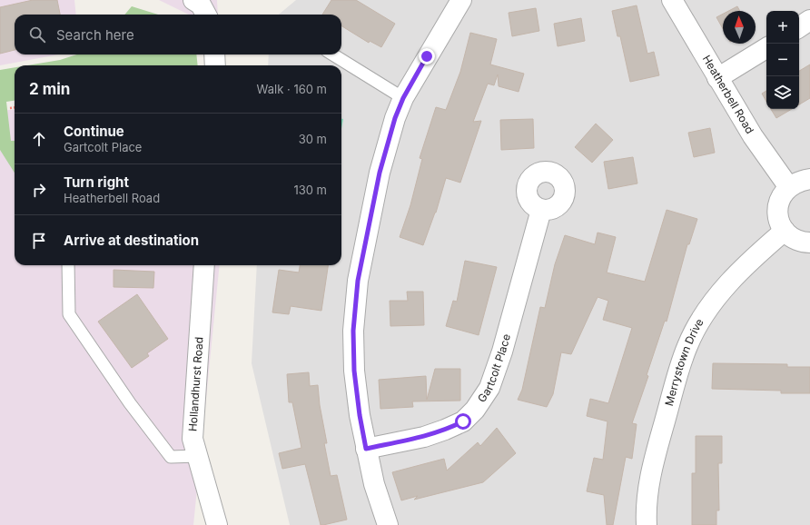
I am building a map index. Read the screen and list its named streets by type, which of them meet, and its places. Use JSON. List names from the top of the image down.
{
  "streets": {
    "street": [
      "Heatherbell Road",
      "Merrystown Drive",
      "Gartcolt Place",
      "Hollandhurst Road"
    ]
  },
  "north": "top",
  "page": {
    "map_buttons": ["+", "−"],
    "search": "Search here",
    "heading": ["2 min", "Walk · 160 m"],
    "list": [
      ["Continue", "Gartcolt Place", "30 m"],
      ["Turn right", "Heatherbell Road", "130 m"],
      "Arrive at destination"
    ]
  }
}
